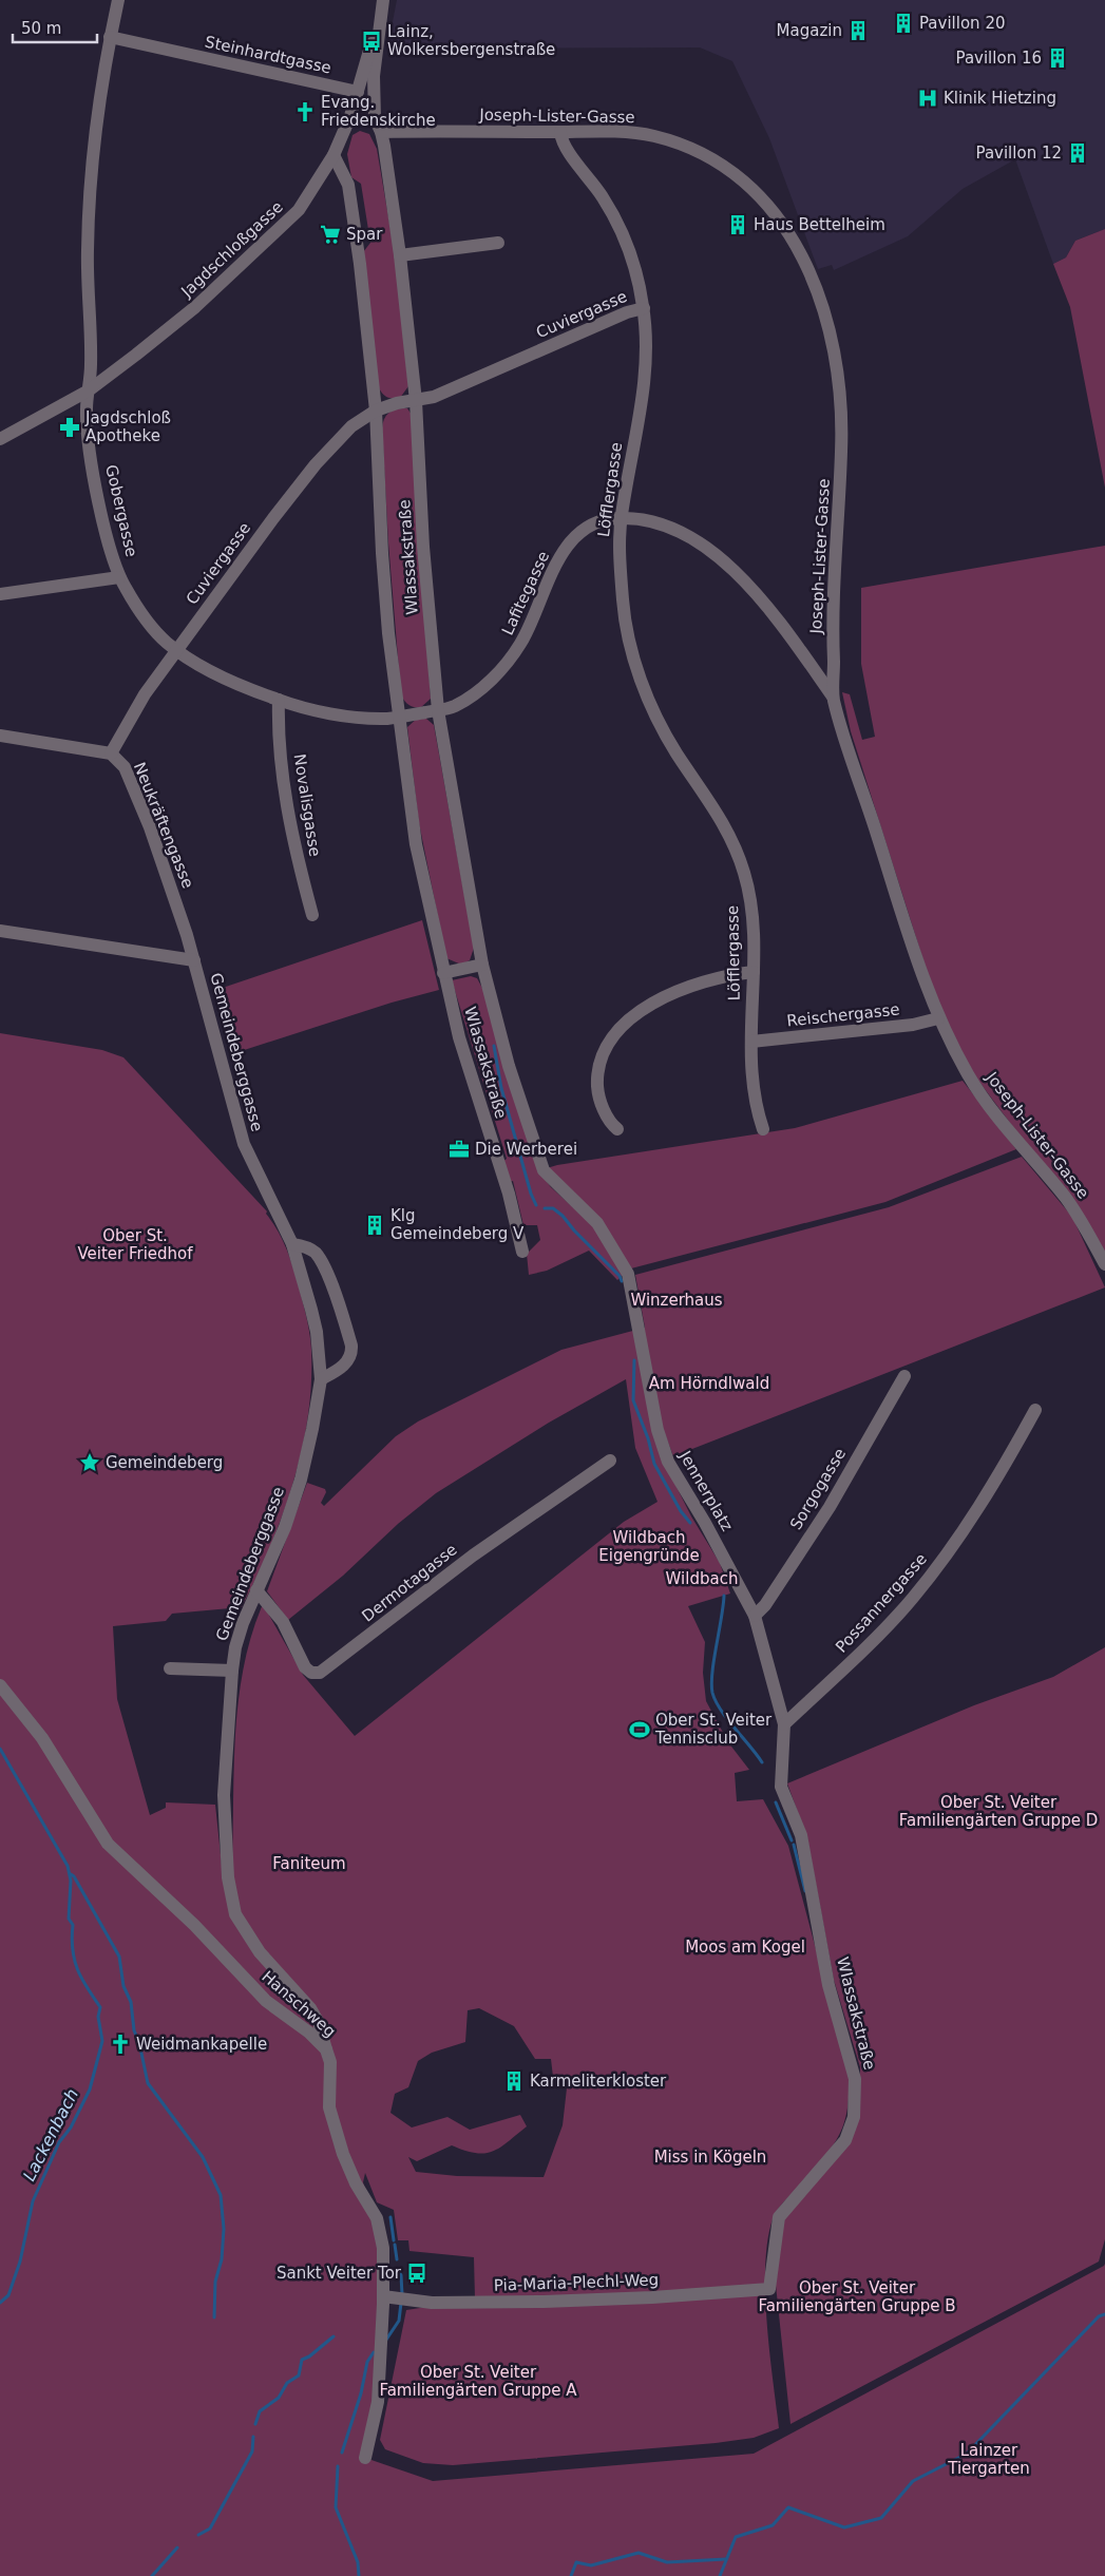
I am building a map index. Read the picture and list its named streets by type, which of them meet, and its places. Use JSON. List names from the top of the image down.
{
  "streets": {
    "street": [
      "Steinhardtgasse",
      "Joseph-Lister-Gasse",
      "Jagdschloßgasse",
      "Cuviergasse",
      "Löfflergasse",
      "Gobergasse",
      "Wlassakstraße",
      "Lafitegasse",
      "Novalisgasse",
      "Neukräftengasse",
      "Reischergasse",
      "Gemeindeberggasse",
      "Sorgogasse",
      "Jennerplatz",
      "Dermotagasse",
      "Possannergasse",
      "Hanschweg",
      "Pia-Maria-Plechl-Weg"
    ]
  },
  "crossings": [
    ["Steinhardtgasse", "Jagdschloßgasse"],
    ["Steinhardtgasse", "Gobergasse"],
    ["Joseph-Lister-Gasse", "Löfflergasse"],
    ["Joseph-Lister-Gasse", "Wlassakstraße"],
    ["Joseph-Lister-Gasse", "Lafitegasse"],
    ["Joseph-Lister-Gasse", "Reischergasse"],
    ["Jagdschloßgasse", "Gobergasse"],
    ["Jagdschloßgasse", "Wlassakstraße"],
    ["Cuviergasse", "Löfflergasse"],
    ["Cuviergasse", "Gobergasse"],
    ["Cuviergasse", "Wlassakstraße"],
    ["Cuviergasse", "Neukräftengasse"],
    ["Löfflergasse", "Lafitegasse"],
    ["Löfflergasse", "Reischergasse"],
    ["Gobergasse", "Wlassakstraße"],
    ["Gobergasse", "Novalisgasse"],
    ["Wlassakstraße", "Lafitegasse"],
    ["Wlassakstraße", "Jennerplatz"],
    ["Wlassakstraße", "Possannergasse"],
    ["Wlassakstraße", "Pia-Maria-Plechl-Weg"],
    ["Neukräftengasse", "Gemeindeberggasse"],
    ["Gemeindeberggasse", "Dermotagasse"],
    ["Gemeindeberggasse", "Hanschweg"],
    ["Sorgogasse", "Jennerplatz"],
    ["Jennerplatz", "Possannergasse"],
    ["Hanschweg", "Pia-Maria-Plechl-Weg"]
  ],
  "water": ["Lackenbach"],
  "parks": [
    "Ober St. Veiter Friedhof",
    "Winzerhaus",
    "Am Hörndlwald",
    "Wildbach Eigengründe",
    "Wildbach",
    "Ober St. Veiter Familiengärten Gruppe D",
    "Faniteum",
    "Moos am Kogel",
    "Miss in Kögeln",
    "Ober St. Veiter Familiengärten Gruppe B",
    "Ober St. Veiter Familiengärten Gruppe A",
    "Lainzer Tiergarten"
  ],
  "places": {
    "building": [
      "Pavillon 20",
      "Magazin",
      "Pavillon 16",
      "Pavillon 12",
      "Haus Bettelheim",
      "Klg Gemeindeberg V",
      "Karmeliterkloster"
    ],
    "bus stop": ["Lainz, Wolkersbergenstraße", "Sankt Veiter Tor"],
    "hospital": ["Klinik Hietzing"],
    "church": ["Evang. Friedenskirche", "Weidmankapelle"],
    "supermarket": ["Spar"],
    "pharmacy": ["Jagdschloß Apotheke"],
    "office": ["Die Werberei"],
    "place": ["Gemeindeberg"],
    "sports": ["Ober St. Veiter Tennisclub"]
  },
  "scale_bar": "50 m"
}
